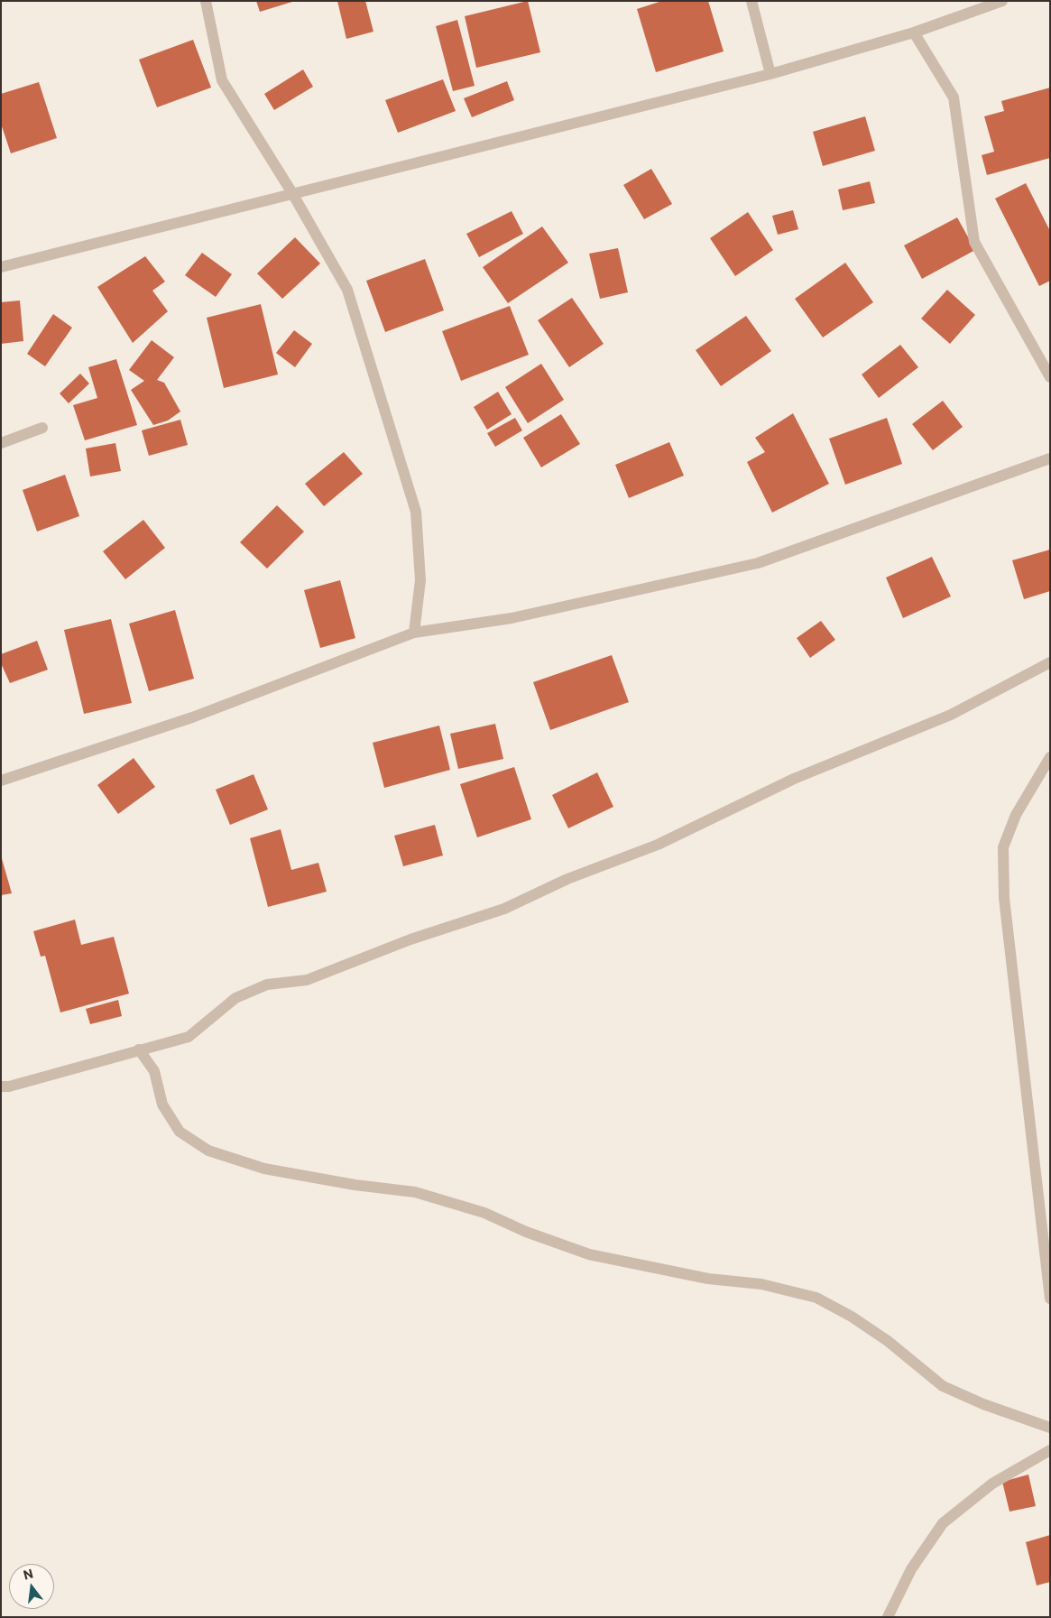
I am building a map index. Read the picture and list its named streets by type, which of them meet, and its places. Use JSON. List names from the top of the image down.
{
  "north": "top"
}
